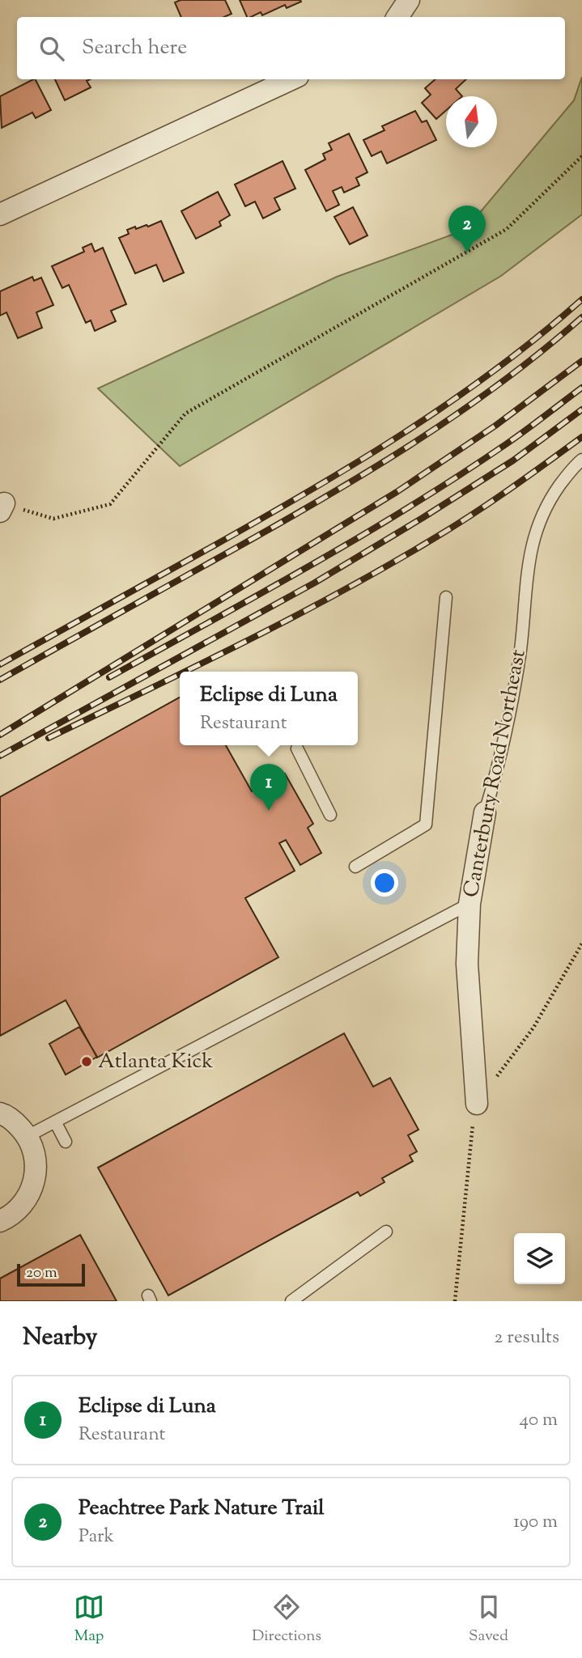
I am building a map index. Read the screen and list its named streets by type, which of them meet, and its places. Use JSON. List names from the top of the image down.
{
  "streets": {
    "street": ["Canterbury Road Northeast"]
  },
  "places": ["Atlanta Kick"],
  "scale_bar": "20 m",
  "north": "top",
  "page": {
    "search": "Search here",
    "pins": ["2", "1"],
    "popup": ["Eclipse di Luna", "Restaurant"],
    "scale": "20 m",
    "heading": ["Nearby", "2 results"],
    "list": [
      {
        "mark": "1",
        "name": "Eclipse di Luna",
        "note": "Restaurant",
        "value": "40 m"
      },
      {
        "mark": "2",
        "name": "Peachtree Park Nature Trail",
        "note": "Park",
        "value": "190 m"
      }
    ],
    "nav": ["Map", "Directions", "Saved"]
  }
}
